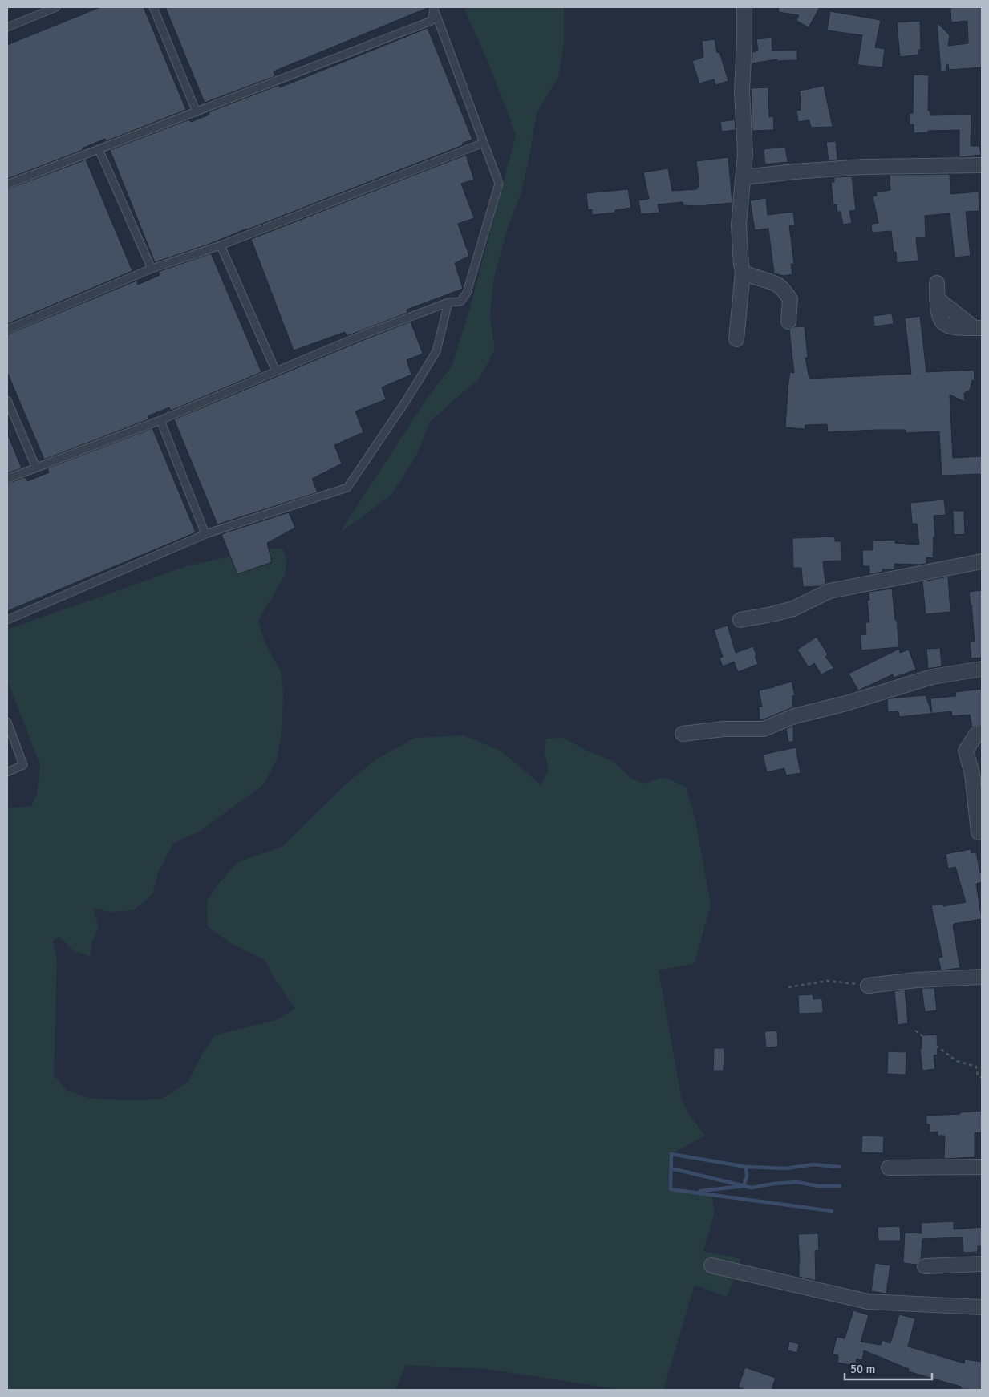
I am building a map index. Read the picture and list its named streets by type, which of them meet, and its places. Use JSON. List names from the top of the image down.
{
  "scale_bar": "50 m"
}
